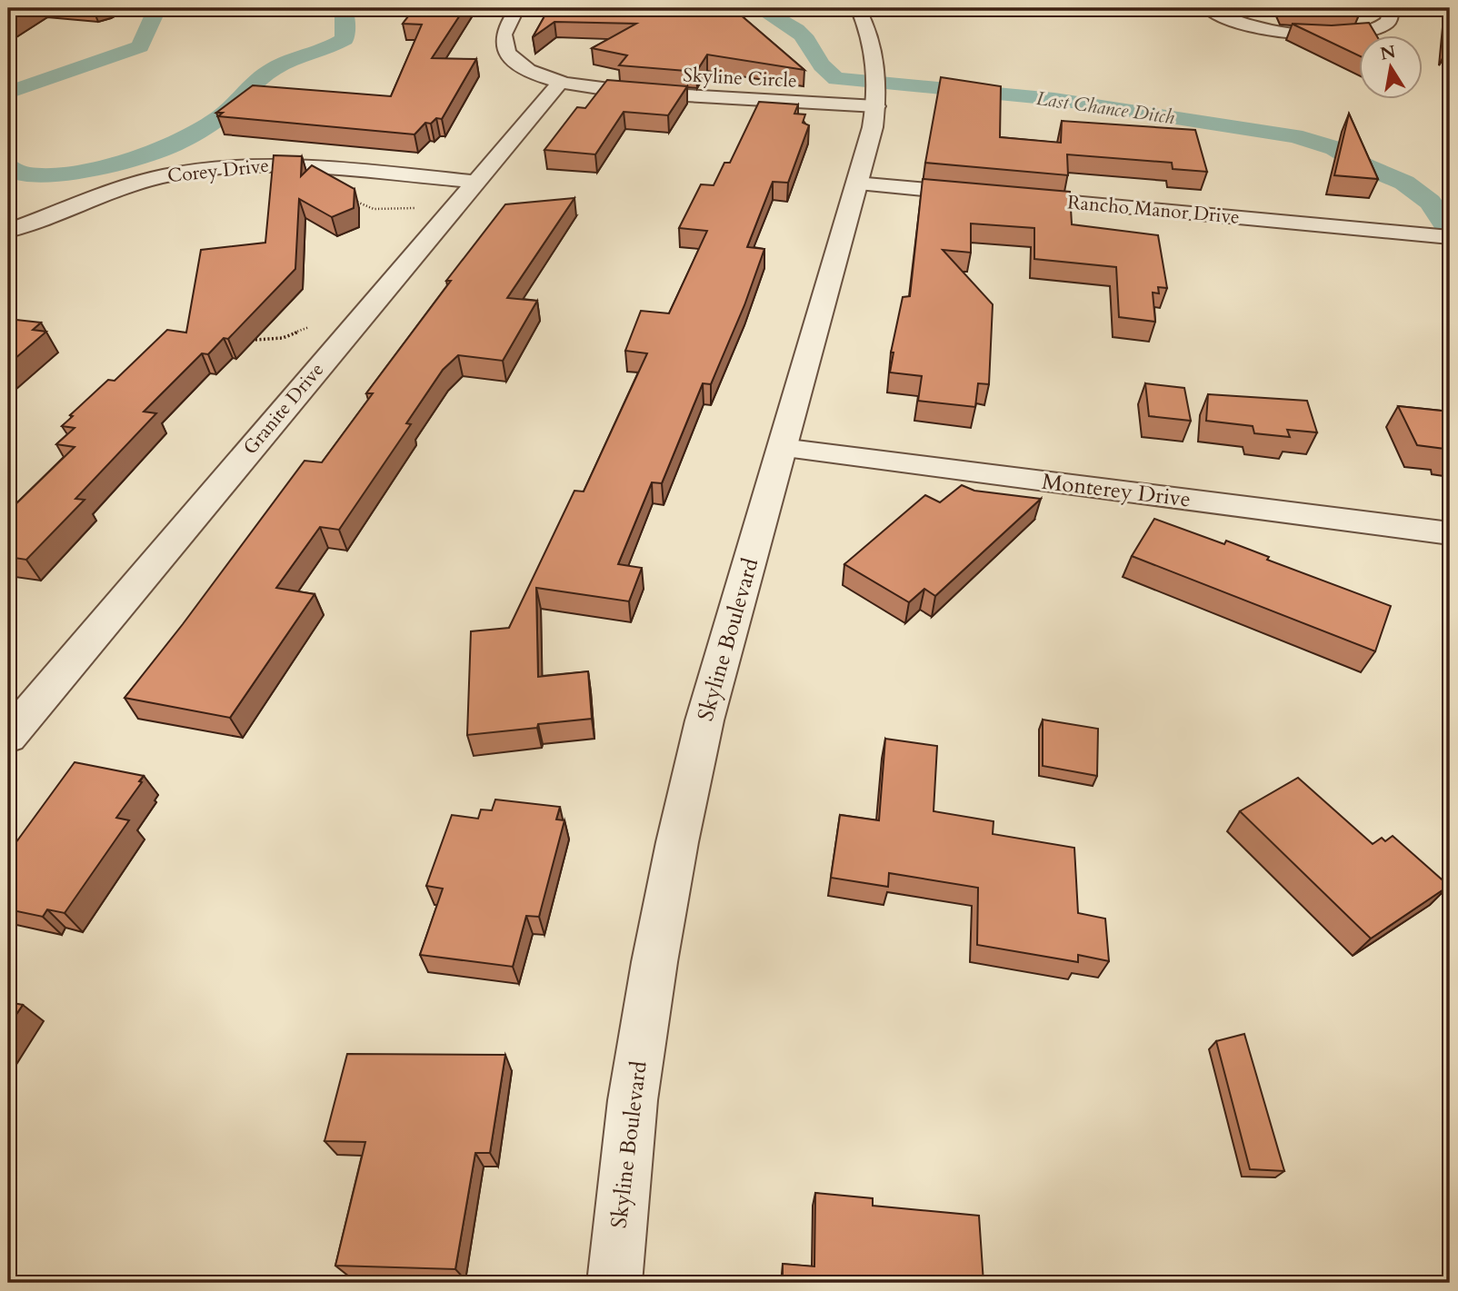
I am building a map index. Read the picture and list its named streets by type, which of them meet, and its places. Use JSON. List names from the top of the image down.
{
  "streets": {
    "street": [
      "Skyline Circle",
      "Corey Drive",
      "Rancho Manor Drive",
      "Granite Drive",
      "Monterey Drive",
      "Skyline Boulevard"
    ]
  },
  "crossings": [
    ["Skyline Circle", "Granite Drive"],
    ["Skyline Circle", "Skyline Boulevard"],
    ["Corey Drive", "Granite Drive"],
    ["Rancho Manor Drive", "Skyline Boulevard"],
    ["Monterey Drive", "Skyline Boulevard"]
  ],
  "water": ["Last Chance Ditch"],
  "north": "top"
}
